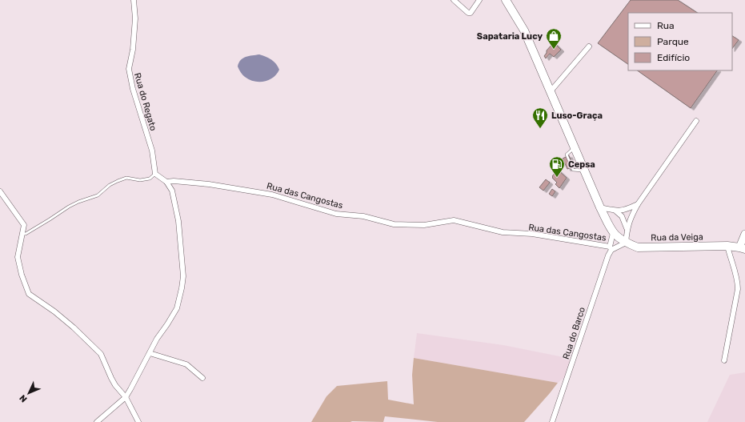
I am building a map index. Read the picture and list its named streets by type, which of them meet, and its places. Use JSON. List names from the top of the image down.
{
  "streets": {
    "main road": ["Rua da Veiga"],
    "street": ["Rua do Regato", "Rua das Cangostas", "Rua do Barco"]
  },
  "crossings": [
    ["Rua das Cangostas", "Rua do Barco"],
    ["Rua da Veiga", "Rua do Barco"]
  ],
  "places": {
    "shop": ["Sapataria Lucy"],
    "restaurant": ["Luso-Graça"],
    "fuel station": ["Cepsa"]
  },
  "legend": ["Rua", "Parque", "Edifício"],
  "north": "bottom left"
}
